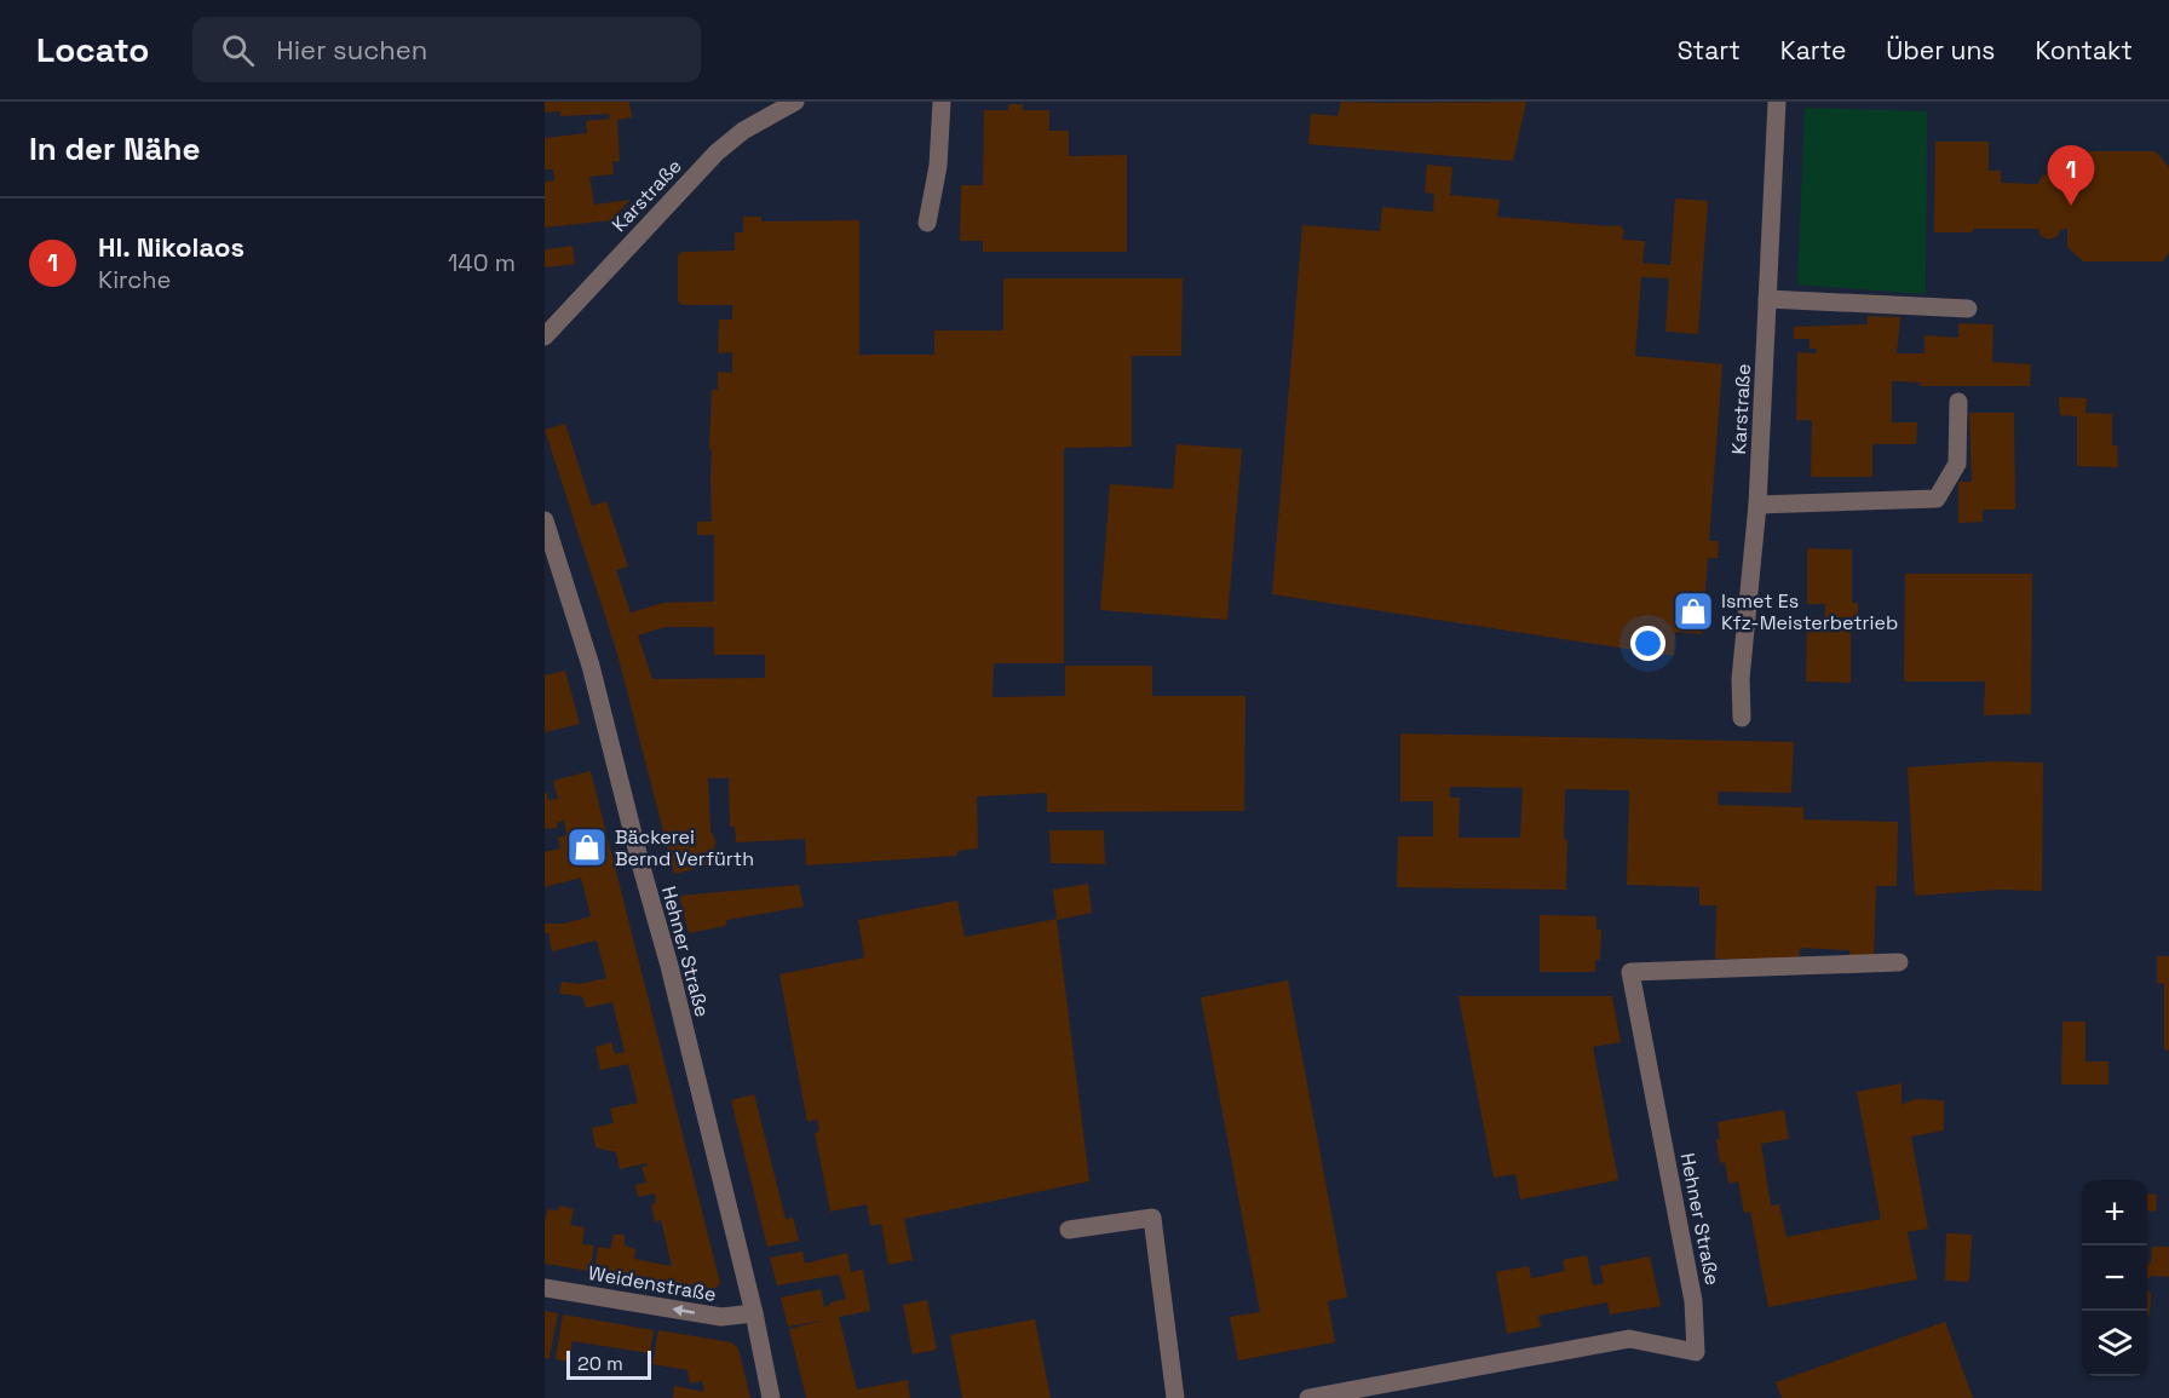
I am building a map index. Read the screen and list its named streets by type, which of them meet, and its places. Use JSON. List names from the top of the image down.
{
  "streets": {
    "street": ["Karstraße", "Hehner Straße", "Weidenstraße"]
  },
  "crossings": [
    ["Hehner Straße", "Weidenstraße"]
  ],
  "one_way": ["Weidenstraße"],
  "places": {
    "shop": ["Ismet Es Kfz-Meisterbetrieb", "Bäckerei Bernd Verfürth"]
  },
  "scale_bar": "20 m",
  "page": {
    "header": "Locato",
    "search": "Hier suchen",
    "nav": [
      "Start",
      "Karte",
      "Über uns",
      "Kontakt"
    ],
    "heading": "In der Nähe",
    "pins": "1",
    "list": [
      {
        "mark": "1",
        "name": "Hl. Nikolaos",
        "note": "Kirche",
        "value": "140 m"
      }
    ],
    "map_buttons": ["+", "−"],
    "scale": "20 m"
  }
}
